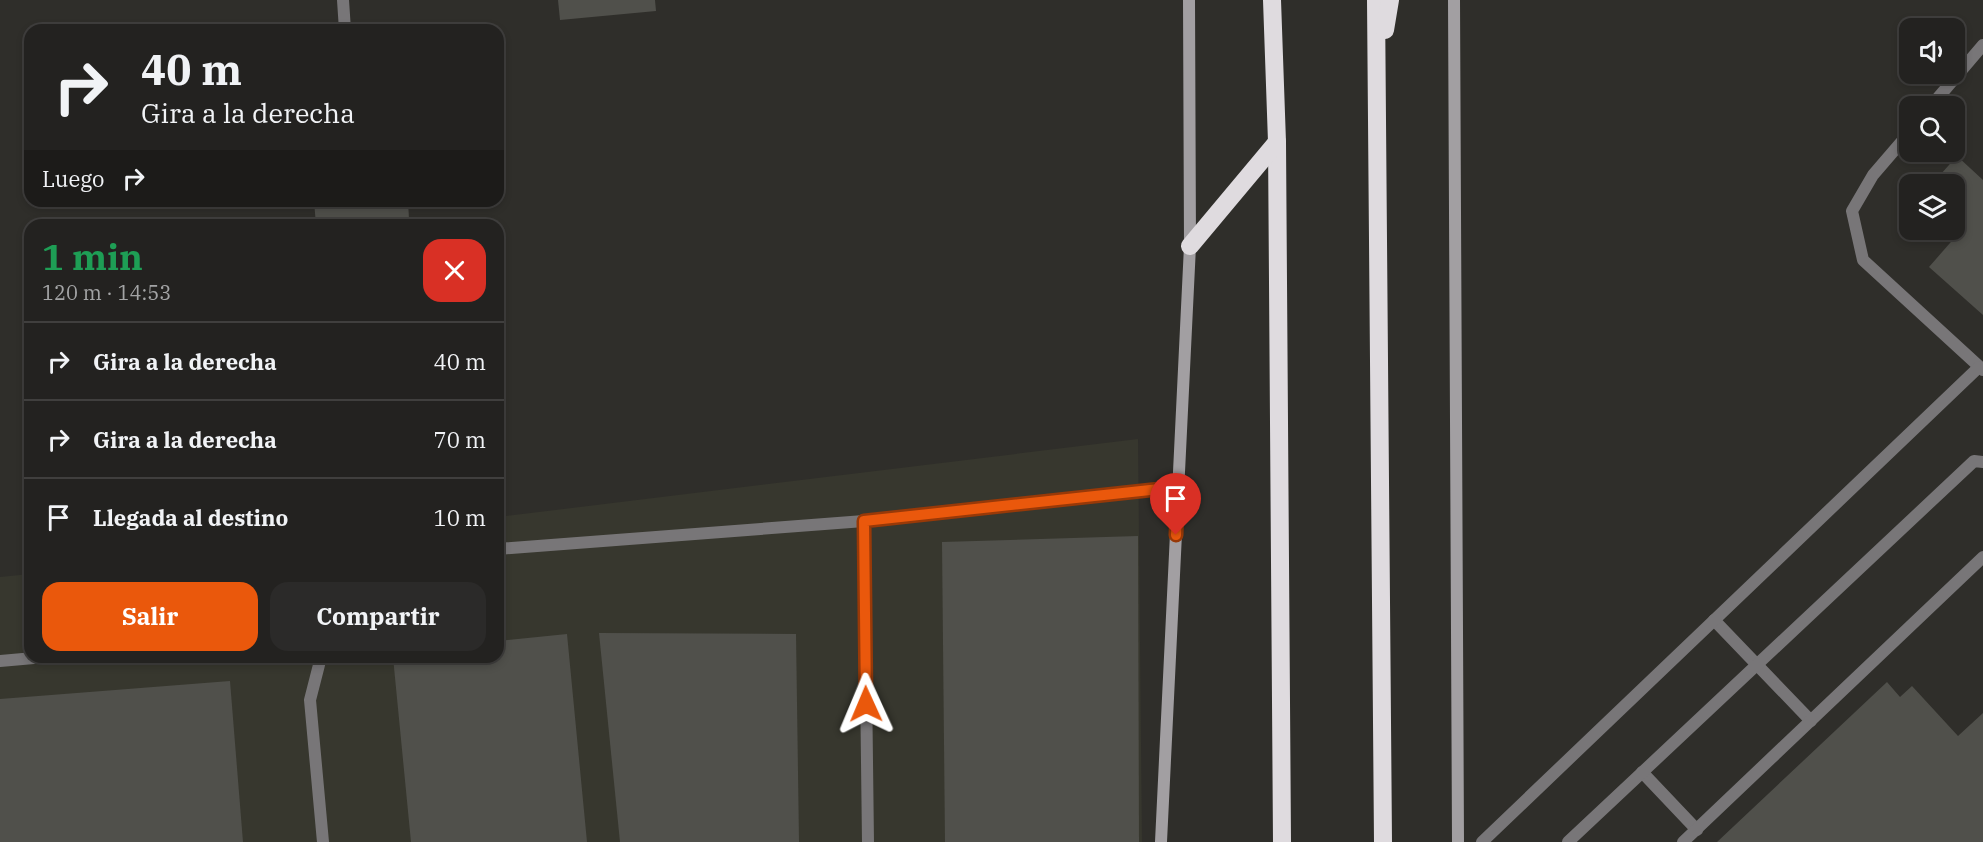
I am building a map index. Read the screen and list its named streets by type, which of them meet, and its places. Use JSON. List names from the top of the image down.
{
  "page": {
    "turn": ["40 m", "Gira a la derecha"],
    "then": "Luego",
    "heading": ["1 min", "120 m · 14:53"],
    "list": [
      {
        "name": "Gira a la derecha",
        "value": "40 m"
      },
      {
        "name": "Gira a la derecha",
        "value": "70 m"
      },
      {
        "name": "Llegada al destino",
        "value": "10 m"
      }
    ],
    "buttons": ["Salir", "Compartir"]
  }
}
